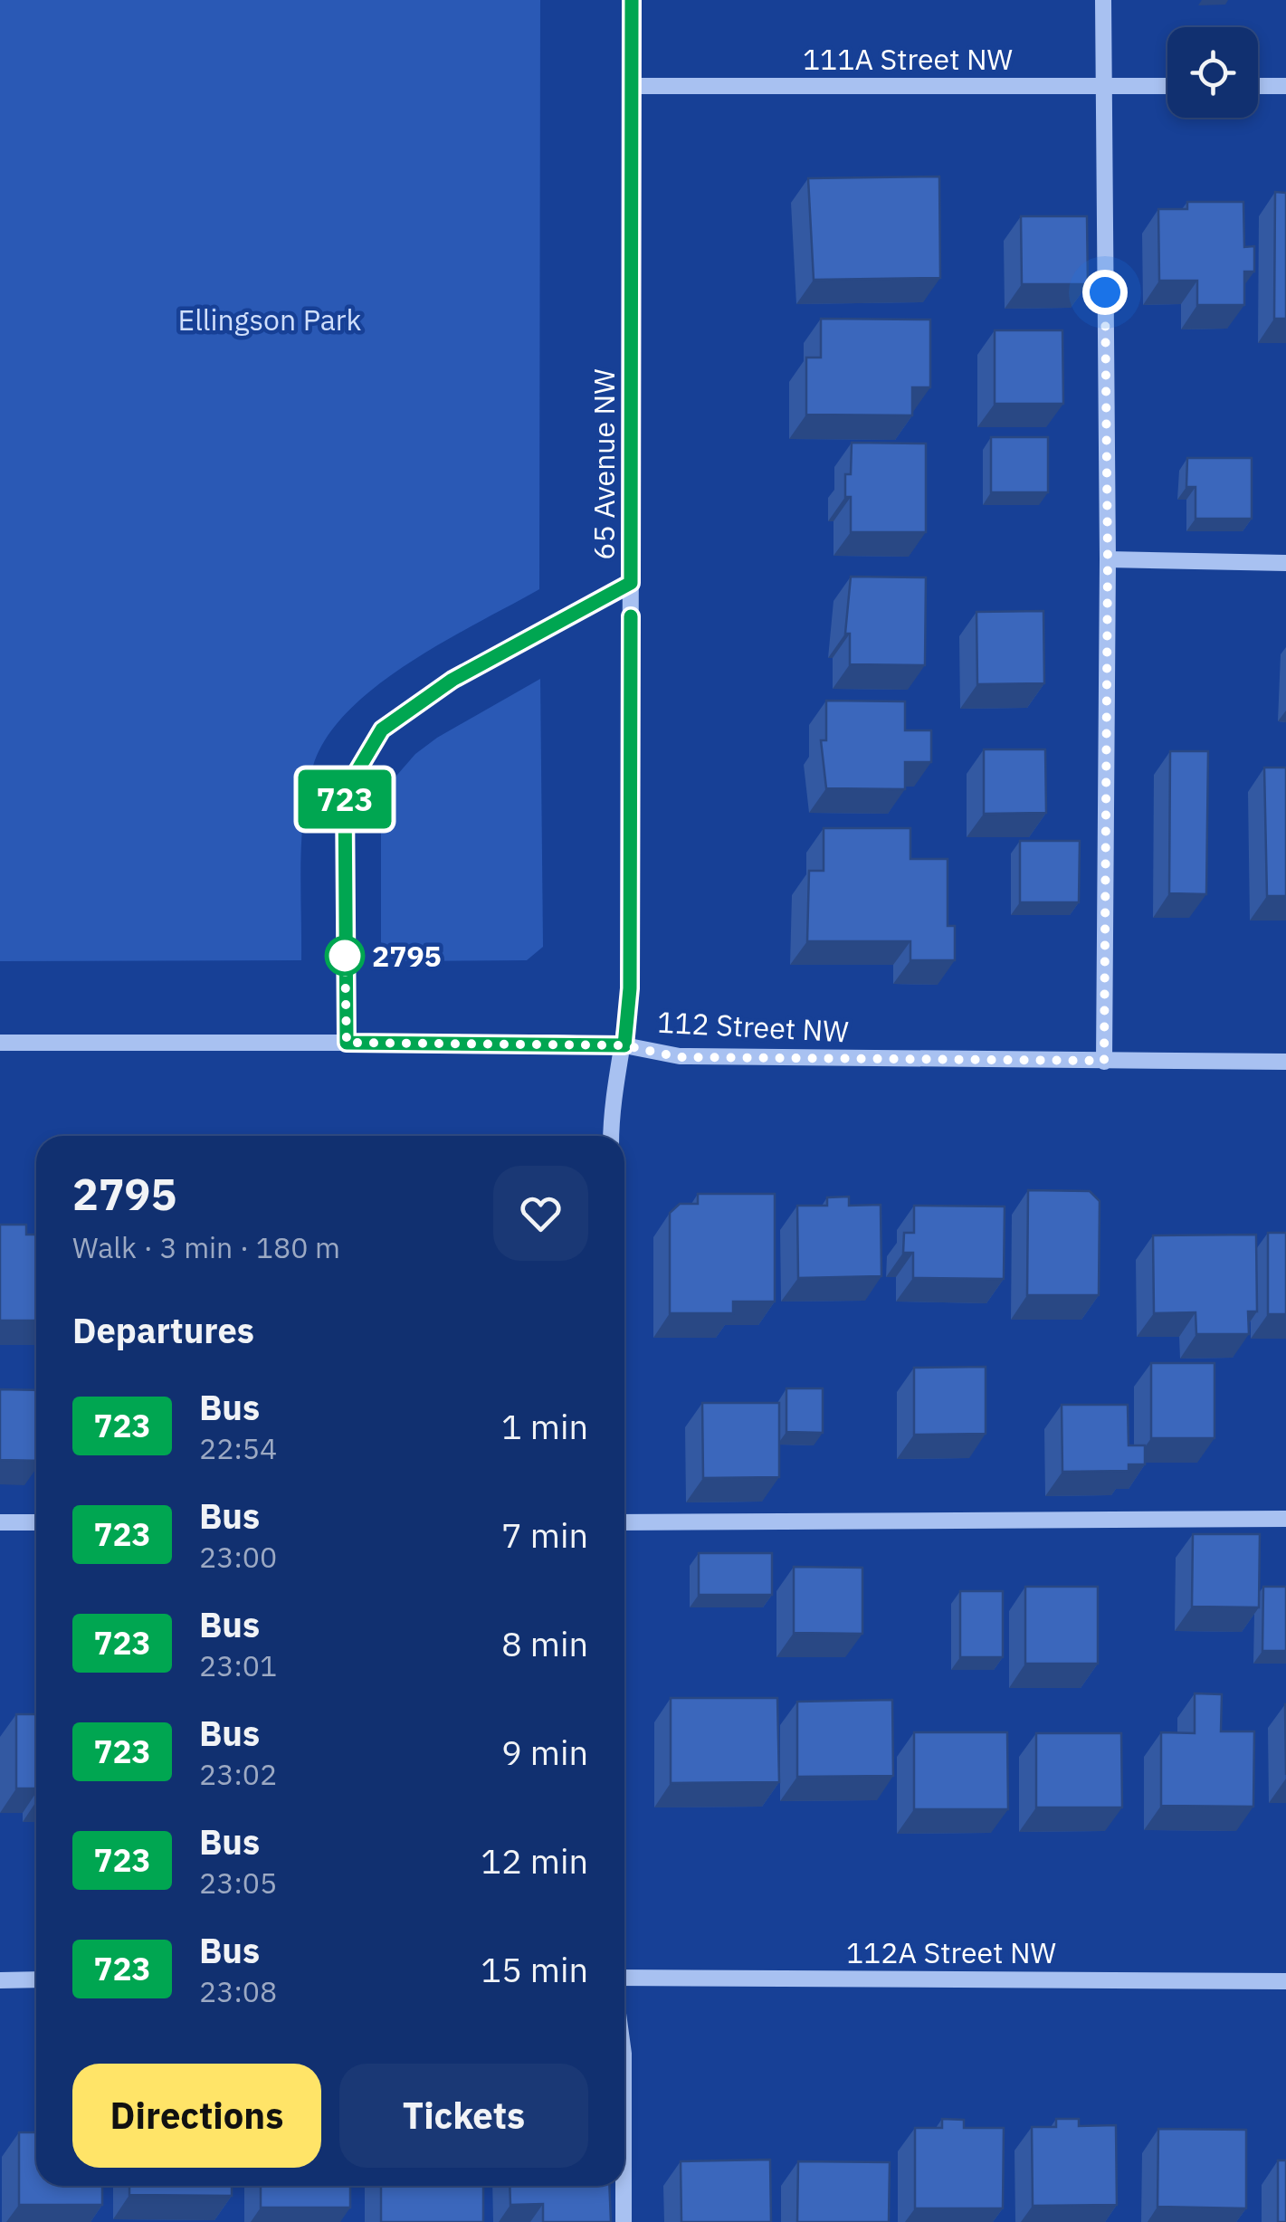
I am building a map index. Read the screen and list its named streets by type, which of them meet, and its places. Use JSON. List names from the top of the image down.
{
  "streets": {
    "street": [
      "111A Street NW",
      "65 Avenue NW",
      "112 Street NW",
      "112A Street NW"
    ]
  },
  "crossings": [
    ["111A Street NW", "65 Avenue NW"],
    ["65 Avenue NW", "112 Street NW"]
  ],
  "parks": ["Ellingson Park"],
  "places": ["2795"],
  "lines": ["bus line 723"],
  "page": {
    "on_map": "723",
    "heading": [
      ["2795", "Walk · 3 min · 180 m"],
      "Departures"
    ],
    "list": [
      {
        "mark": "723",
        "name": "Bus",
        "note": "22:54",
        "value": "1 min"
      },
      {
        "mark": "723",
        "name": "Bus",
        "note": "23:00",
        "value": "7 min"
      },
      {
        "mark": "723",
        "name": "Bus",
        "note": "23:01",
        "value": "8 min"
      },
      {
        "mark": "723",
        "name": "Bus",
        "note": "23:02",
        "value": "9 min"
      },
      {
        "mark": "723",
        "name": "Bus",
        "note": "23:05",
        "value": "12 min"
      },
      {
        "mark": "723",
        "name": "Bus",
        "note": "23:08",
        "value": "15 min"
      }
    ],
    "buttons": ["Directions", "Tickets"]
  }
}
